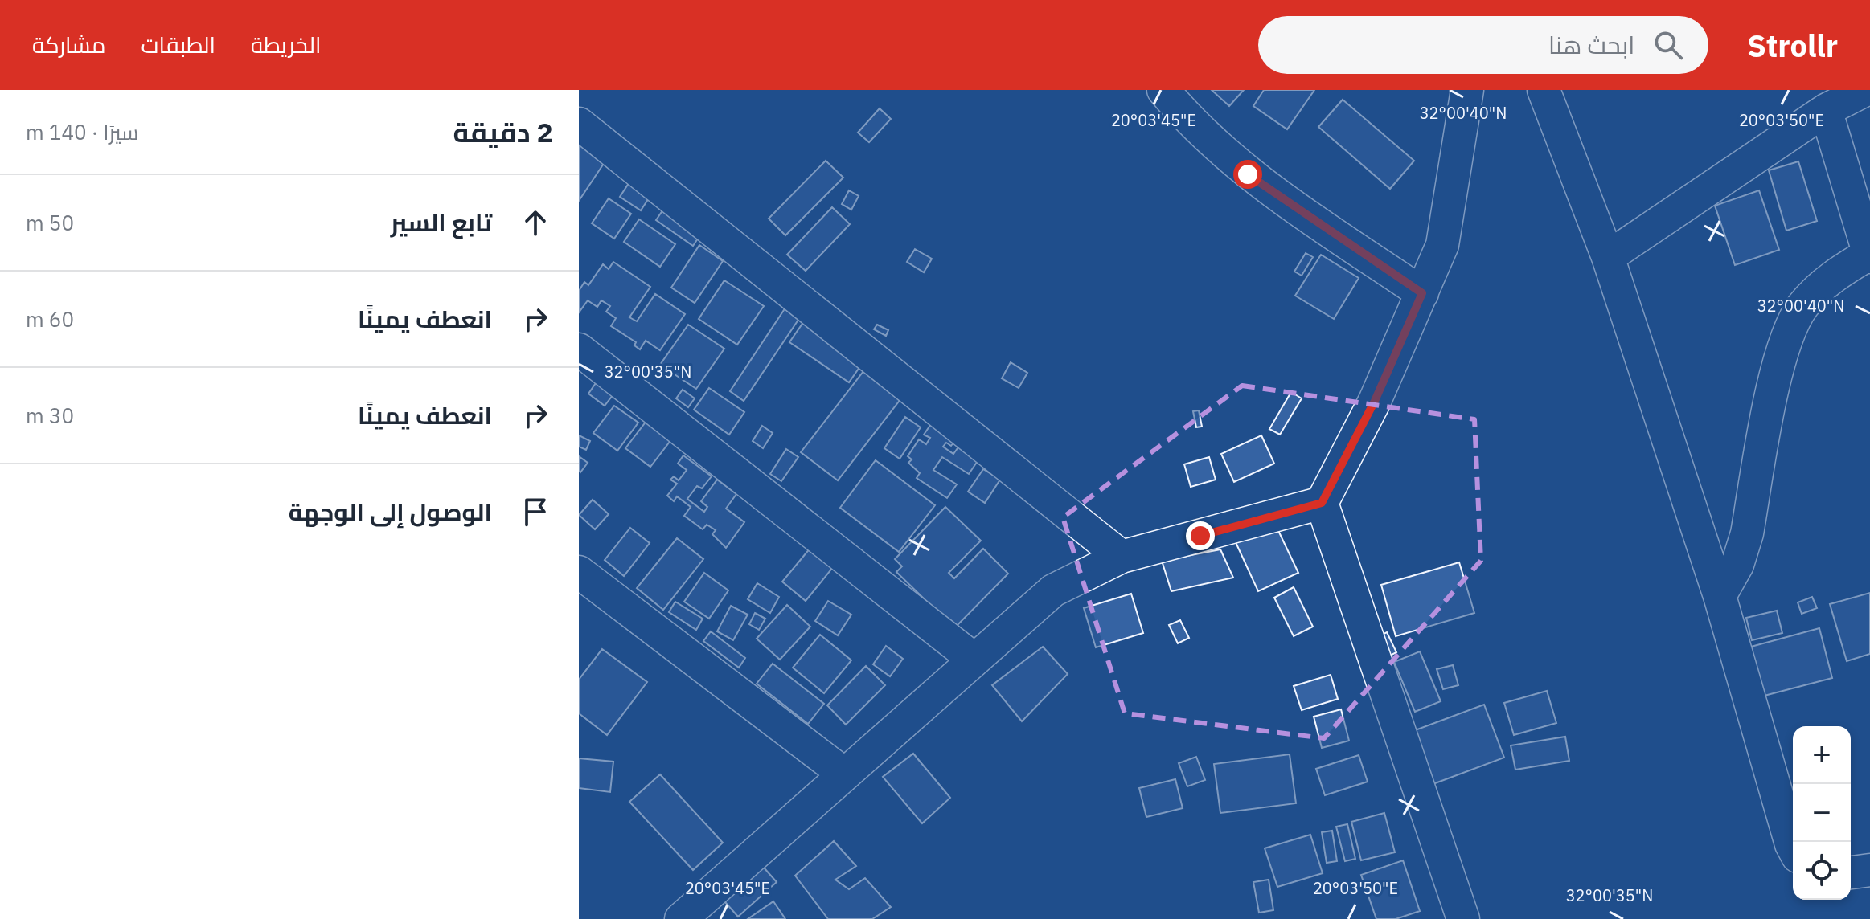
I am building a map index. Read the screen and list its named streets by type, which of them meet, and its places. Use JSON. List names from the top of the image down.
{
  "page": {
    "header": "Strollr",
    "search": "ابحث هنا",
    "nav": ["الخريطة", "الطبقات", "مشاركة"],
    "heading": ["2 دقيقة", "سيرًا · 140 m"],
    "list": [
      ["تابع السير", "50 m"],
      ["انعطف يمينًا", "60 m"],
      ["انعطف يمينًا", "30 m"],
      "الوصول إلى الوجهة"
    ],
    "map_buttons": ["+", "−"]
  },
  "coordinates": [
    "32°00'40\"N",
    "20°03'45\"E",
    "20°03'50\"E",
    "32°00'35\"N"
  ]
}
